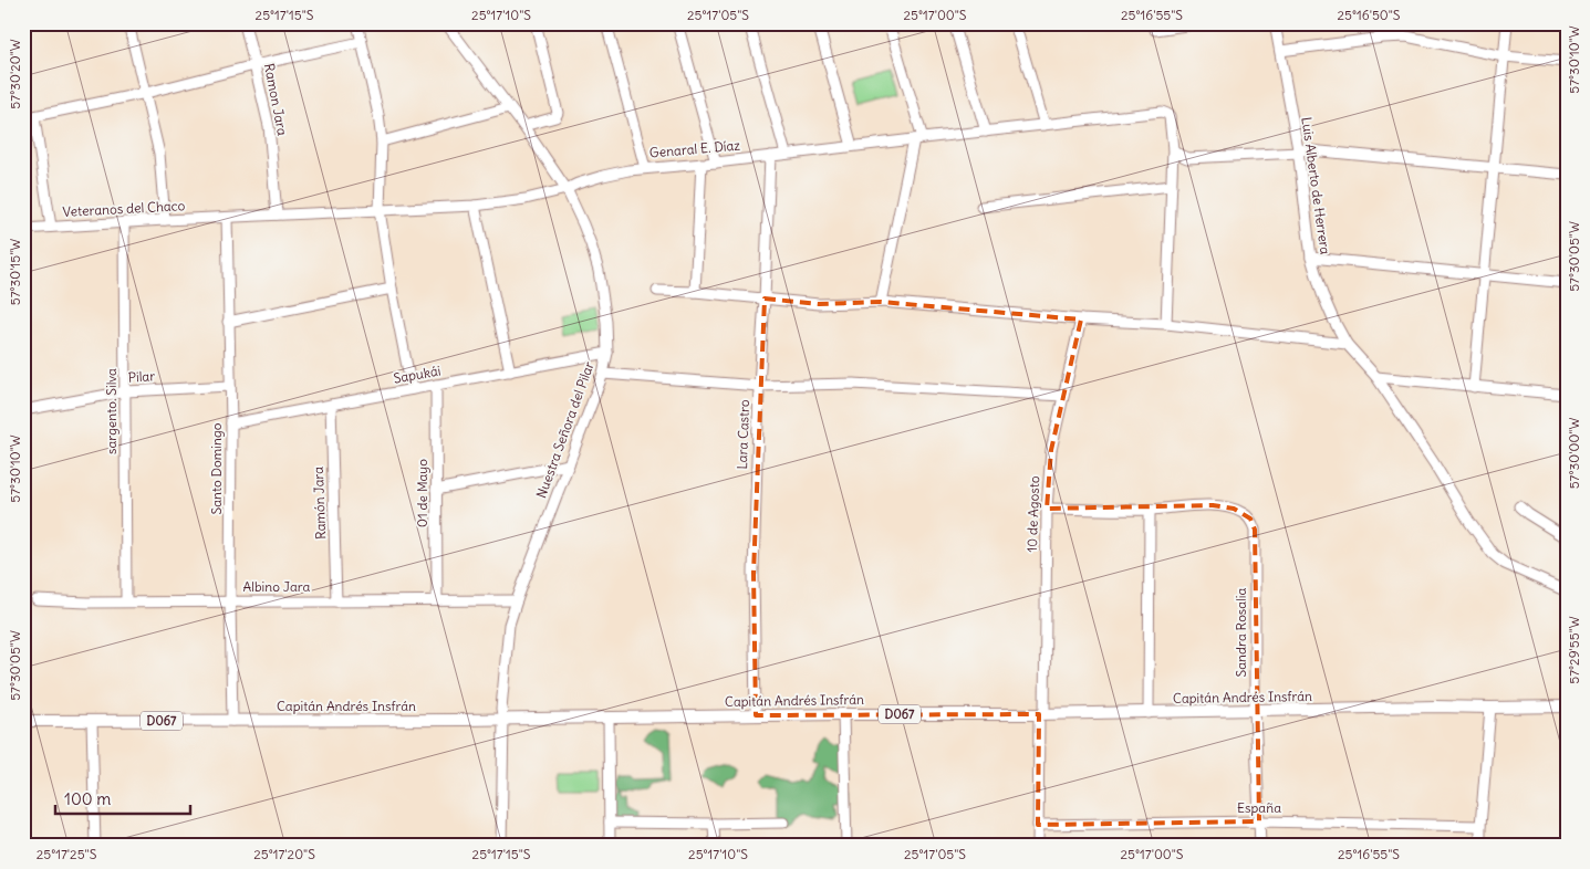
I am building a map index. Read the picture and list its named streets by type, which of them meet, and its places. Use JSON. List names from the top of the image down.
{
  "streets": {
    "main road": ["Capitán Andrés Insfrán", "D067"],
    "street": [
      "Ramon Jara",
      "Genaral E. Díaz",
      "Luis Alberto de Herrera",
      "Veteranos del Chaco",
      "Sapukái",
      "Pilar",
      "sargento. Silva",
      "Nuestra Señora del Pilar",
      "Lara Castro",
      "Santo Domingo",
      "01 de Mayo",
      "Ramón Jara",
      "10 de Agosto",
      "Albino Jara",
      "Sandra Rosalia",
      "España"
    ]
  },
  "crossings": [
    ["Ramon Jara", "Genaral E. Díaz"],
    ["Genaral E. Díaz", "Veteranos del Chaco"],
    ["Genaral E. Díaz", "Nuestra Señora del Pilar"],
    ["Genaral E. Díaz", "Lara Castro"],
    ["Genaral E. Díaz", "Santo Domingo"],
    ["Veteranos del Chaco", "sargento. Silva"],
    ["Veteranos del Chaco", "Santo Domingo"],
    ["Sapukái", "Nuestra Señora del Pilar"],
    ["Sapukái", "Santo Domingo"],
    ["Sapukái", "01 de Mayo"],
    ["Sapukái", "Ramón Jara"],
    ["Pilar", "sargento. Silva"],
    ["Pilar", "Santo Domingo"],
    ["sargento. Silva", "Albino Jara"],
    ["Nuestra Señora del Pilar", "Albino Jara"],
    ["Nuestra Señora del Pilar", "Capitán Andrés Insfrán"],
    ["Lara Castro", "Capitán Andrés Insfrán"],
    ["Santo Domingo", "Albino Jara"],
    ["Santo Domingo", "Capitán Andrés Insfrán"],
    ["01 de Mayo", "Albino Jara"],
    ["Ramón Jara", "Albino Jara"],
    ["10 de Agosto", "Capitán Andrés Insfrán"],
    ["10 de Agosto", "España"],
    ["Sandra Rosalia", "Capitán Andrés Insfrán"],
    ["Sandra Rosalia", "España"]
  ],
  "scale_bar": "100 m",
  "coordinates": [
    "25°17'15\"S",
    "25°17'10\"S",
    "25°17'05\"S",
    "25°17'00\"S",
    "25°16'55\"S",
    "25°16'50\"S",
    "57°30'10\"W",
    "57°30'20\"W",
    "57°30'05\"W",
    "57°30'15\"W",
    "57°30'00\"W",
    "57°29'55\"W",
    "25°17'25\"S",
    "25°17'20\"S"
  ]
}
